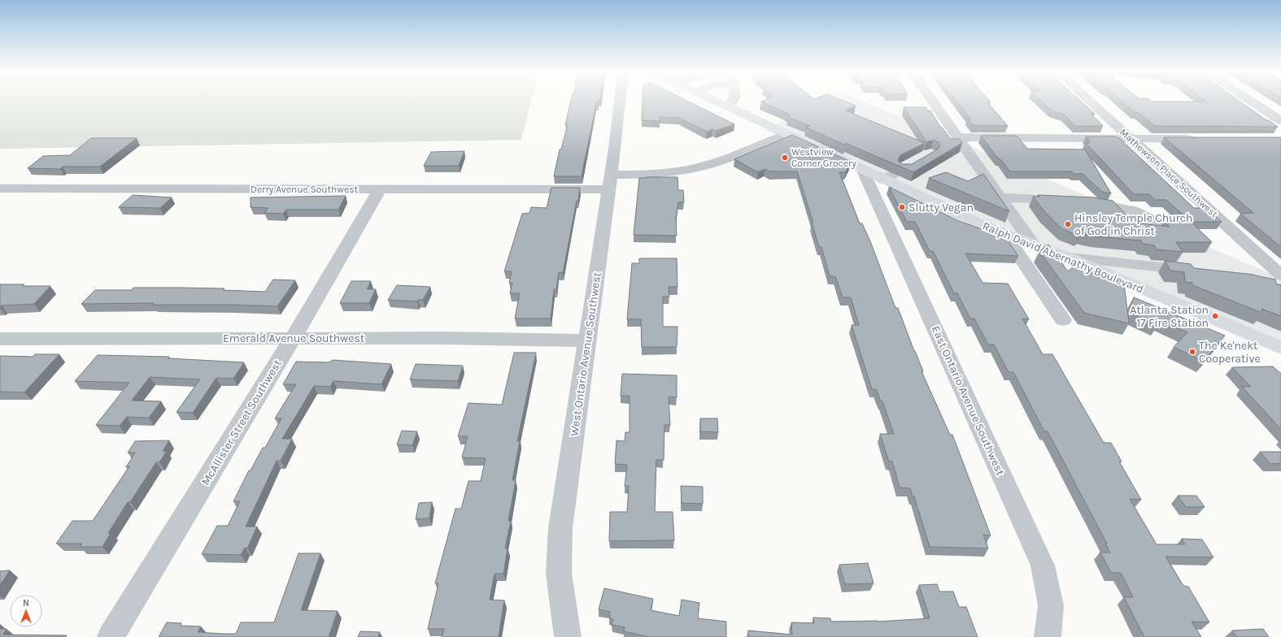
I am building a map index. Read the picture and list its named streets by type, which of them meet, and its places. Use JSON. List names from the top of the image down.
{
  "streets": {
    "main road": ["Ralph David Abernathy Boulevard"],
    "street": [
      "Mathewson Place Southwest",
      "Derry Avenue Southwest",
      "Emerald Avenue Southwest",
      "West Ontario Avenue Southwest",
      "East Ontario Avenue Southwest",
      "McAllister Street Southwest"
    ]
  },
  "crossings": [
    ["Derry Avenue Southwest", "Ralph David Abernathy Boulevard"],
    ["Derry Avenue Southwest", "West Ontario Avenue Southwest"],
    ["Derry Avenue Southwest", "McAllister Street Southwest"],
    ["Ralph David Abernathy Boulevard", "East Ontario Avenue Southwest"],
    ["Emerald Avenue Southwest", "West Ontario Avenue Southwest"],
    ["Emerald Avenue Southwest", "McAllister Street Southwest"]
  ],
  "places": [
    "Westview Corner Grocery",
    "Slutty Vegan",
    "Hinsley Temple Church of God in Christ",
    "Atlanta Station 17 Fire Station",
    "The Ke'nekt Cooperative"
  ],
  "north": "top"
}
